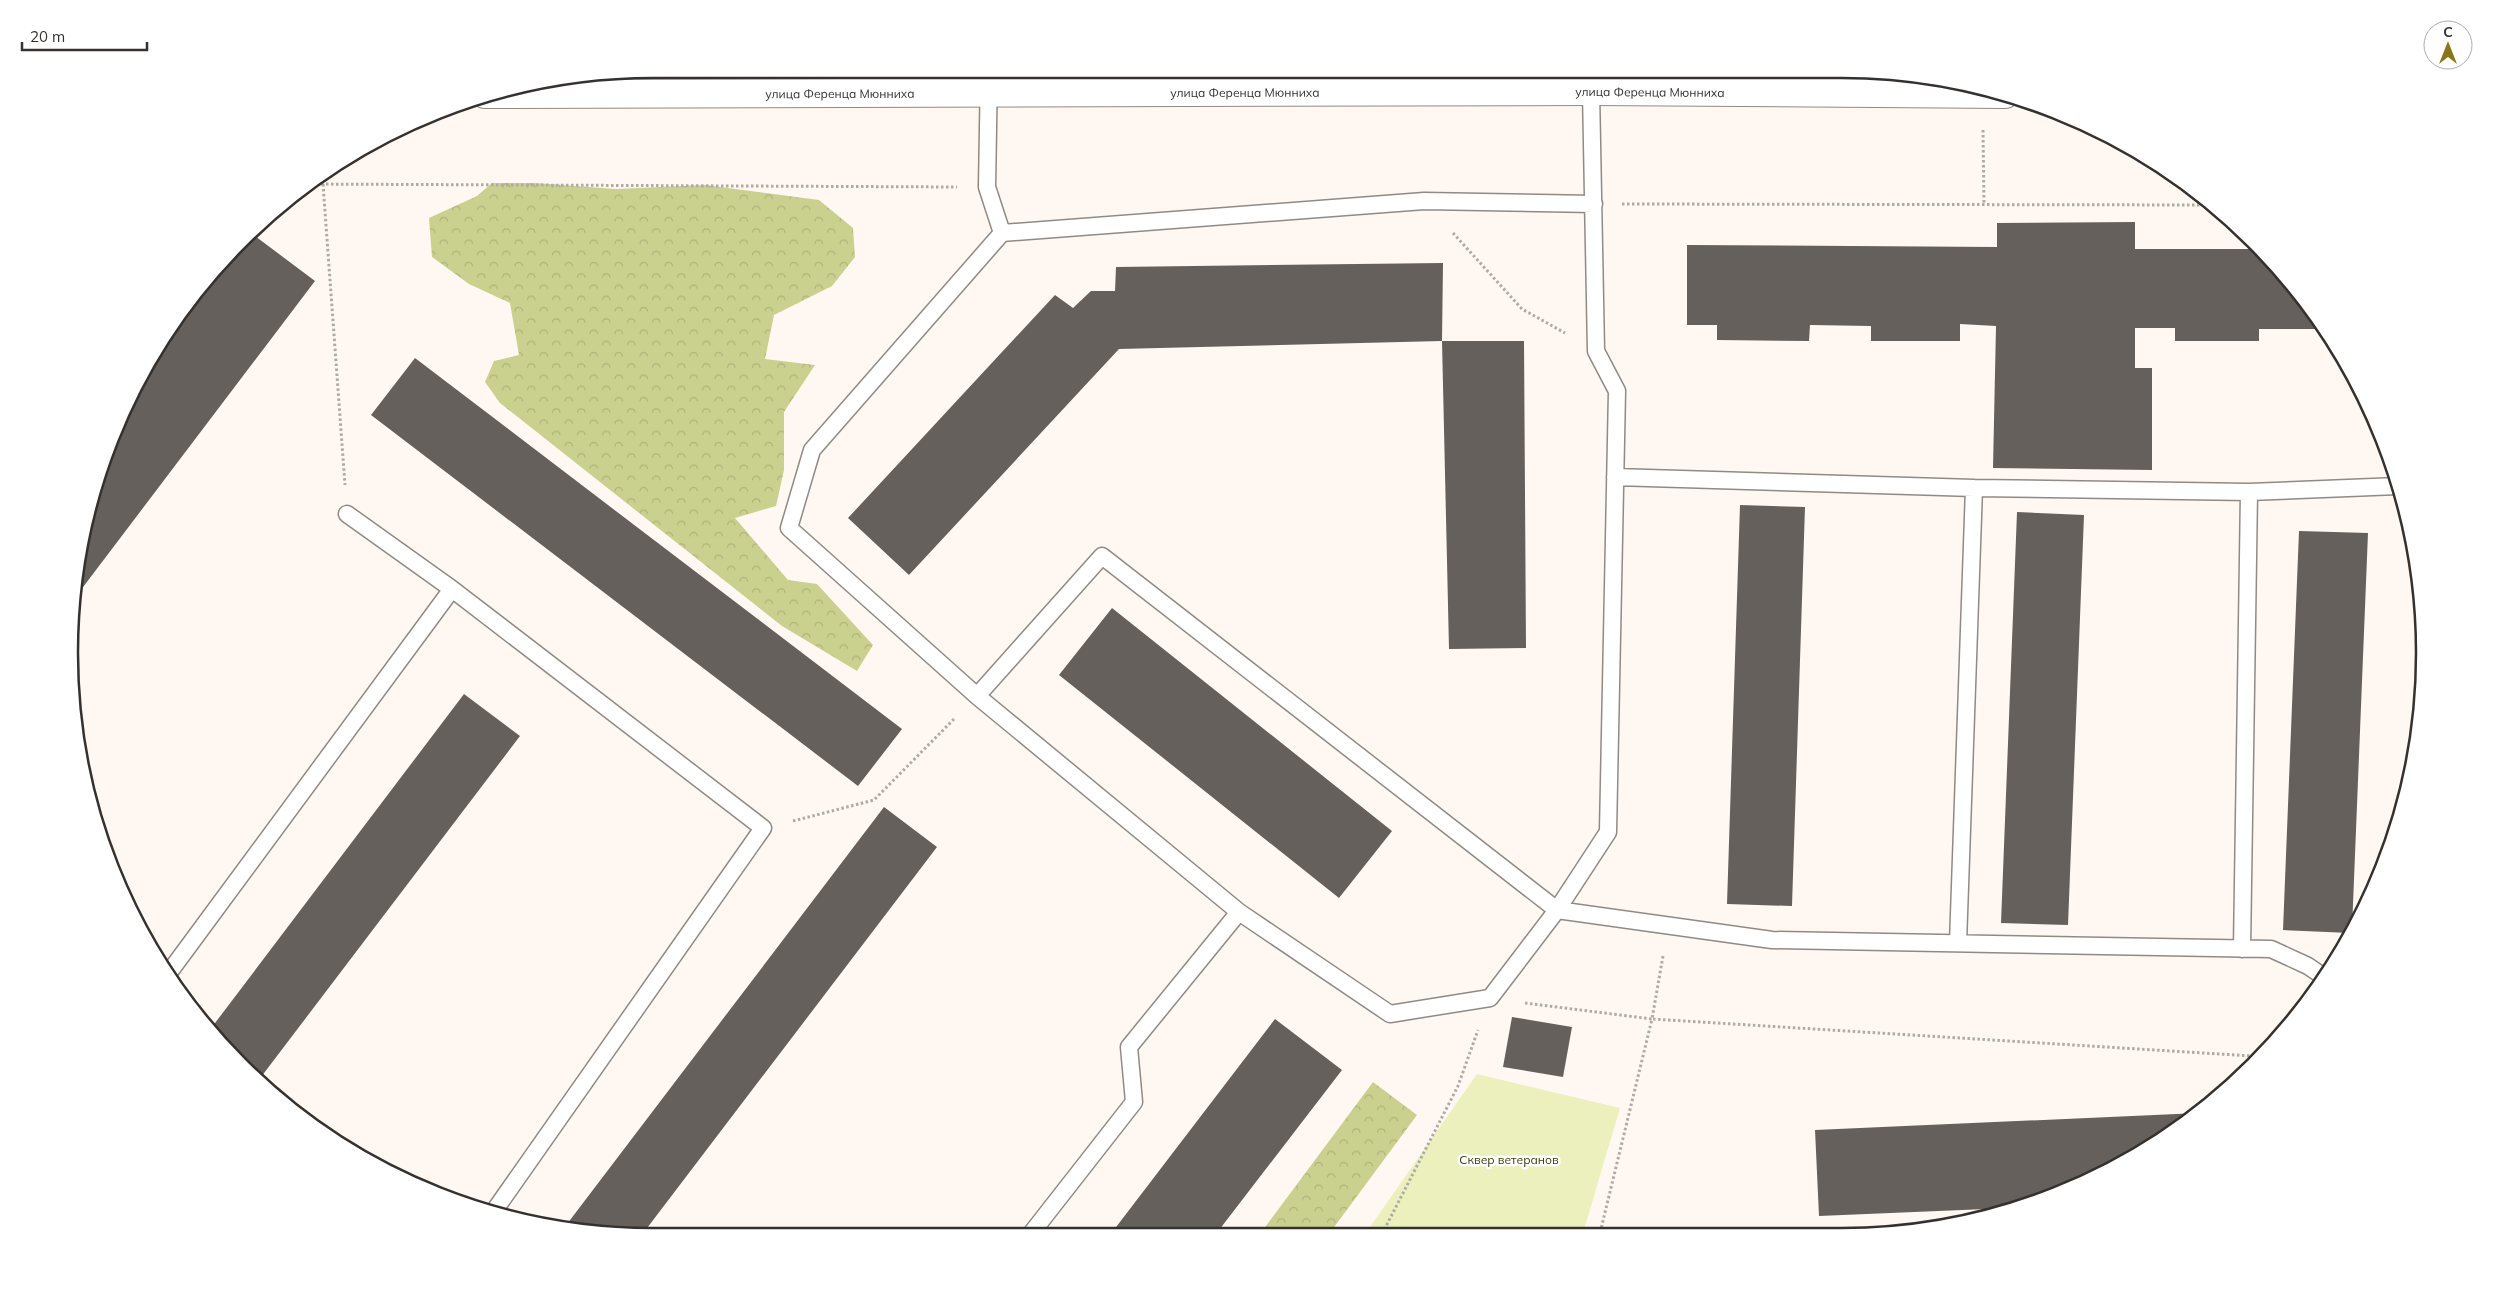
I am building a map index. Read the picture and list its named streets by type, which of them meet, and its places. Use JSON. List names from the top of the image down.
{
  "streets": {
    "street": ["улица Ференца Мюнниха"]
  },
  "parks": ["Сквер ветеранов"],
  "scale_bar": "20 m",
  "north": "top"
}
